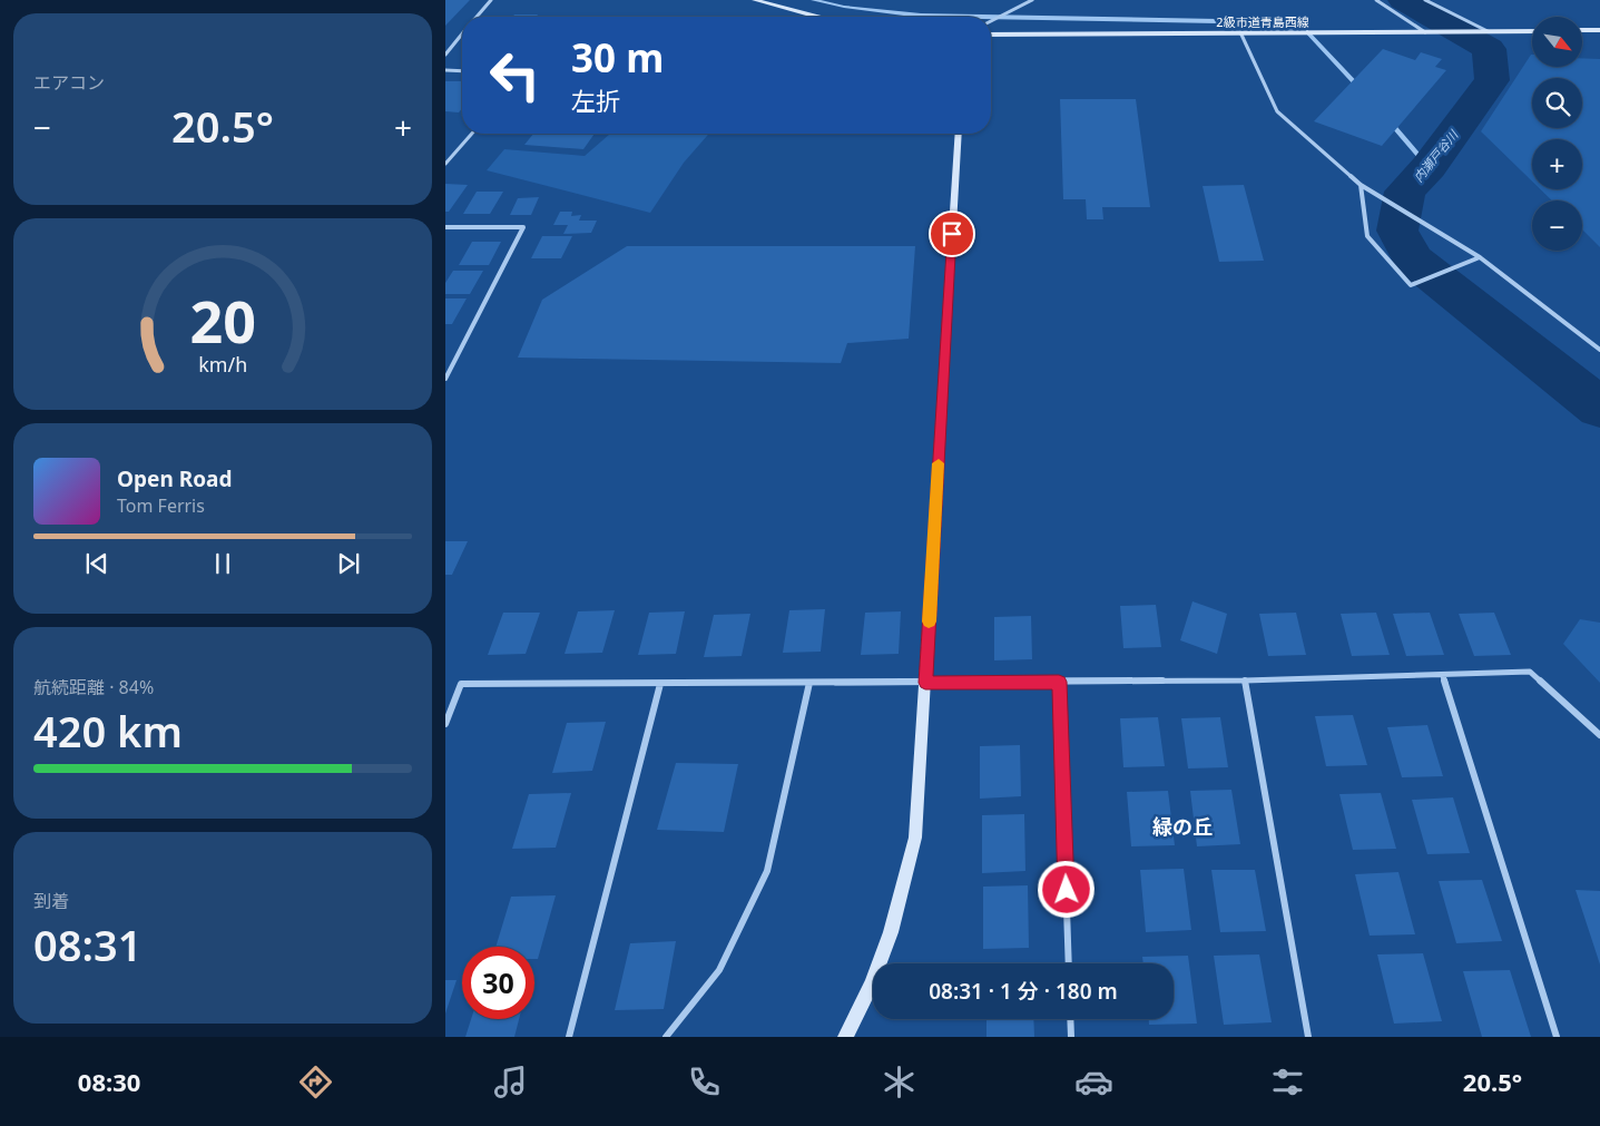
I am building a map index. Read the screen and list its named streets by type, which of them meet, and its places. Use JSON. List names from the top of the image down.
{
  "streets": {
    "street": ["2級市道青島西線"]
  },
  "districts": ["緑の丘"],
  "water": ["内瀬戸谷川"],
  "north": "bottom right",
  "page": {
    "tile": [
      "エアコン",
      ["航続距離 · 84%", "420 km"],
      ["到着", "08:31"]
    ],
    "map_buttons": ["+", "−"],
    "turn": ["30 m", "左折"],
    "heat": ["−", "20.5°", "+"],
    "song": ["Open Road", "Tom Ferris"],
    "limit": "30",
    "trip": "08:31 · 1 分 · 180 m",
    "tabs": ["08:30", "20.5°"],
    "gauge": ["20", "km/h"]
  }
}
